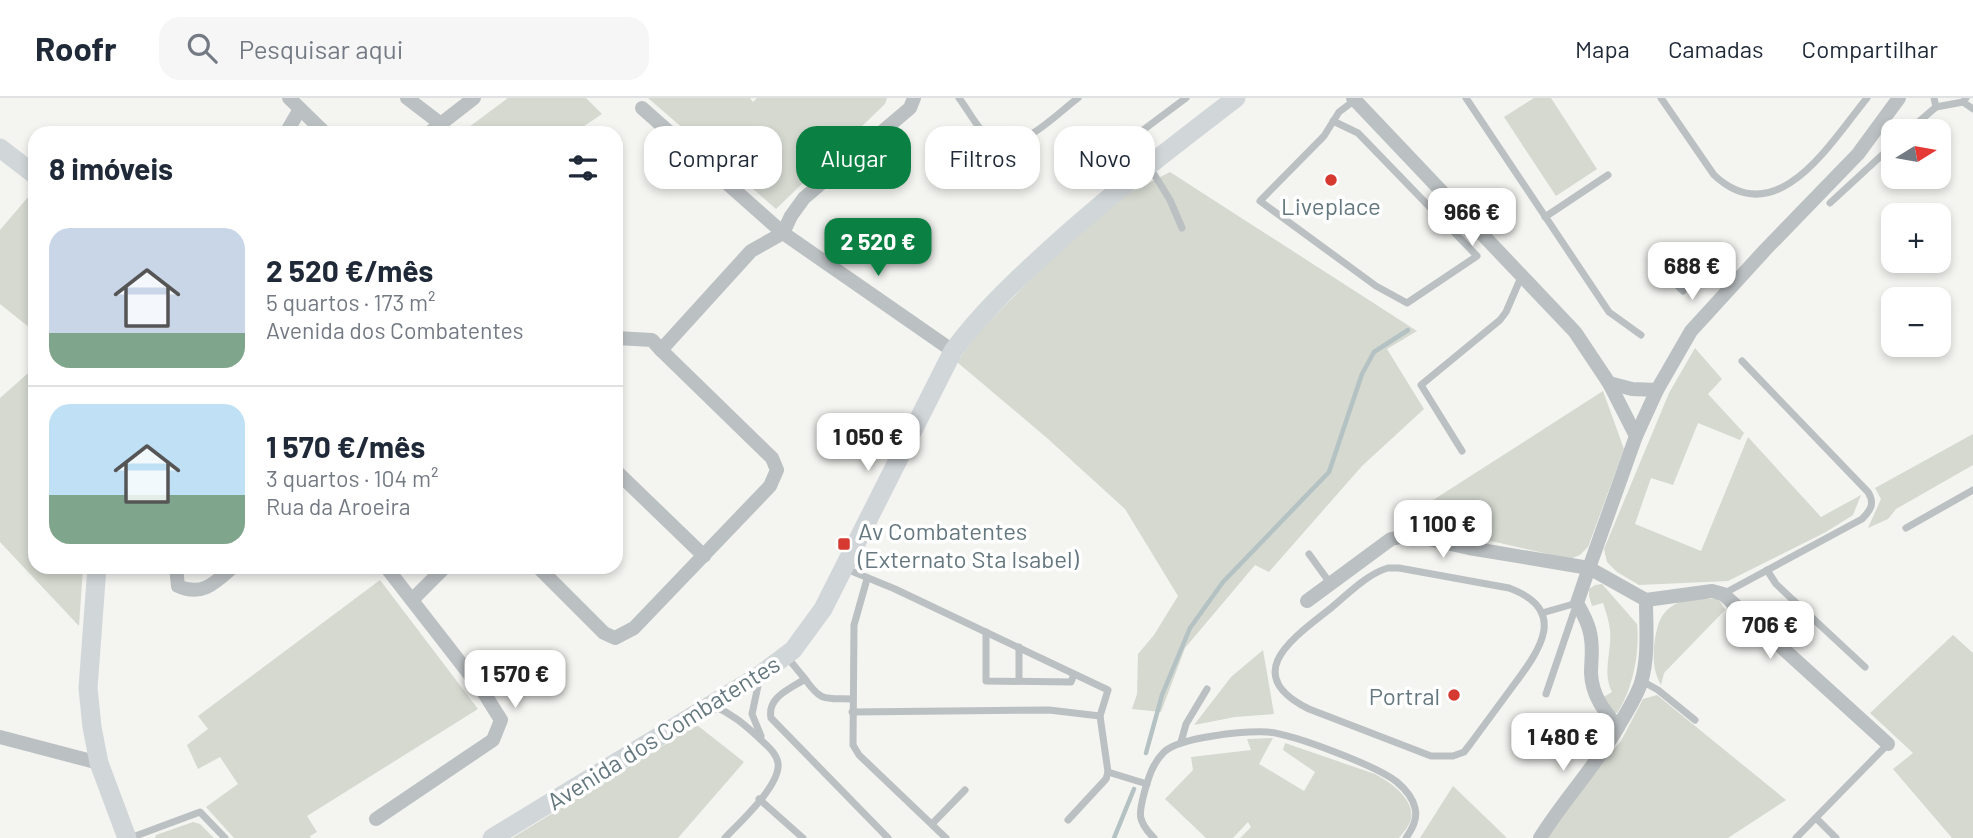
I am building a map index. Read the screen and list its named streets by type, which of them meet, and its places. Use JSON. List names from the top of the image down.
{
  "streets": {
    "street": ["Avenida dos Combatentes"]
  },
  "places": {
    "other": ["Liveplace", "Portral"],
    "transit": ["Av Combatentes (Externato Sta Isabel)"]
  },
  "north": "right",
  "page": {
    "header": "Roofr",
    "search": "Pesquisar aqui",
    "nav": ["Mapa", "Camadas", "Compartilhar"],
    "map_buttons": ["+", "−"],
    "chip": [
      "Comprar",
      "Alugar",
      "Filtros",
      "Novo"
    ],
    "heading": "8 imóveis",
    "price": [
      "966 €",
      "2 520 €",
      "688 €",
      "1 050 €",
      "1 100 €",
      "706 €",
      "1 570 €",
      "1 480 €"
    ],
    "list": [
      {
        "name": "2 520 €/mês",
        "note": "5 quartos · 173 m² · Avenida dos Combatentes"
      },
      {
        "name": "1 570 €/mês",
        "note": "3 quartos · 104 m² · Rua da Aroeira"
      }
    ]
  }
}
